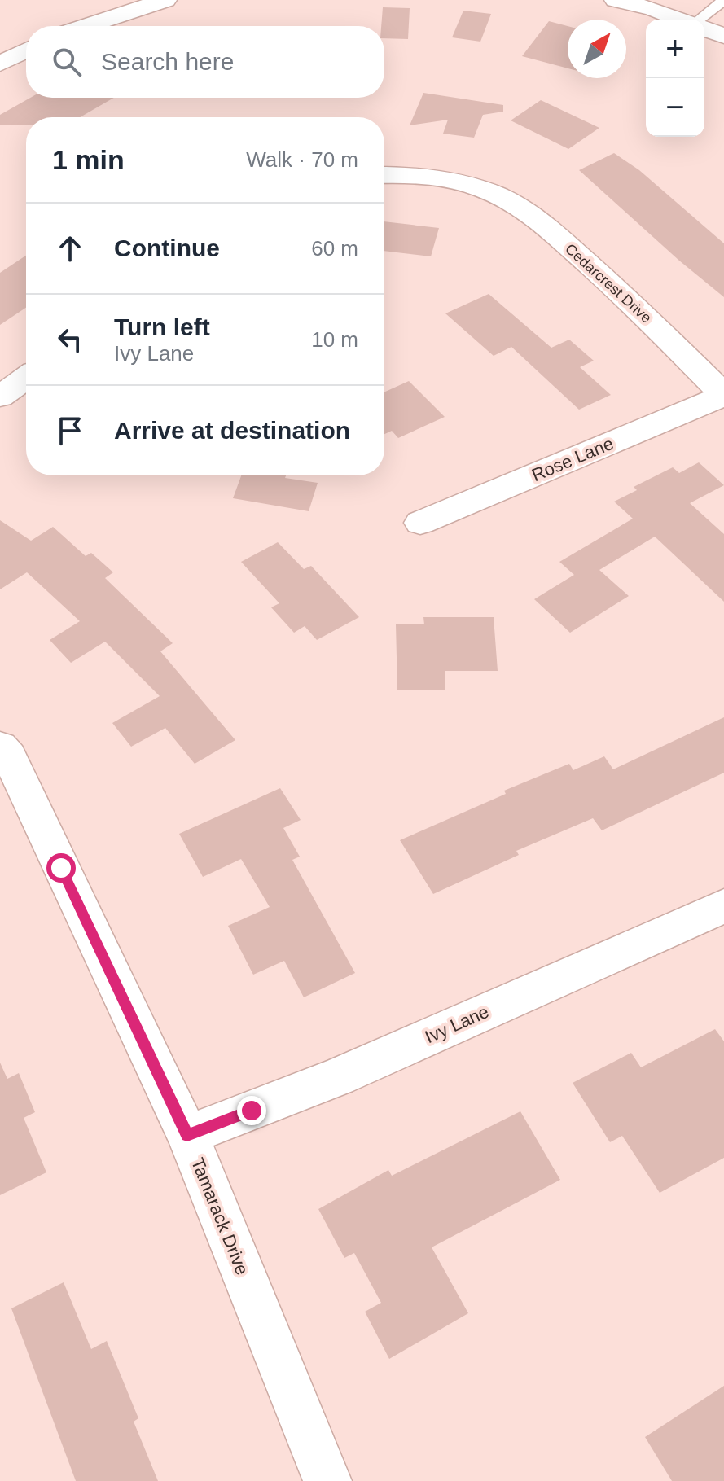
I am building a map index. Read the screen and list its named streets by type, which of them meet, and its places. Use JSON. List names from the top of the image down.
{
  "streets": {
    "street": [
      "Cedarcrest Drive",
      "Rose Lane",
      "Ivy Lane",
      "Tamarack Drive"
    ]
  },
  "crossings": [
    ["Cedarcrest Drive", "Rose Lane"],
    ["Ivy Lane", "Tamarack Drive"]
  ],
  "north": "top right",
  "page": {
    "map_buttons": ["+", "−"],
    "search": "Search here",
    "heading": ["1 min", "Walk · 70 m"],
    "list": [
      ["Continue", "60 m"],
      ["Turn left", "Ivy Lane", "10 m"],
      "Arrive at destination"
    ]
  }
}
